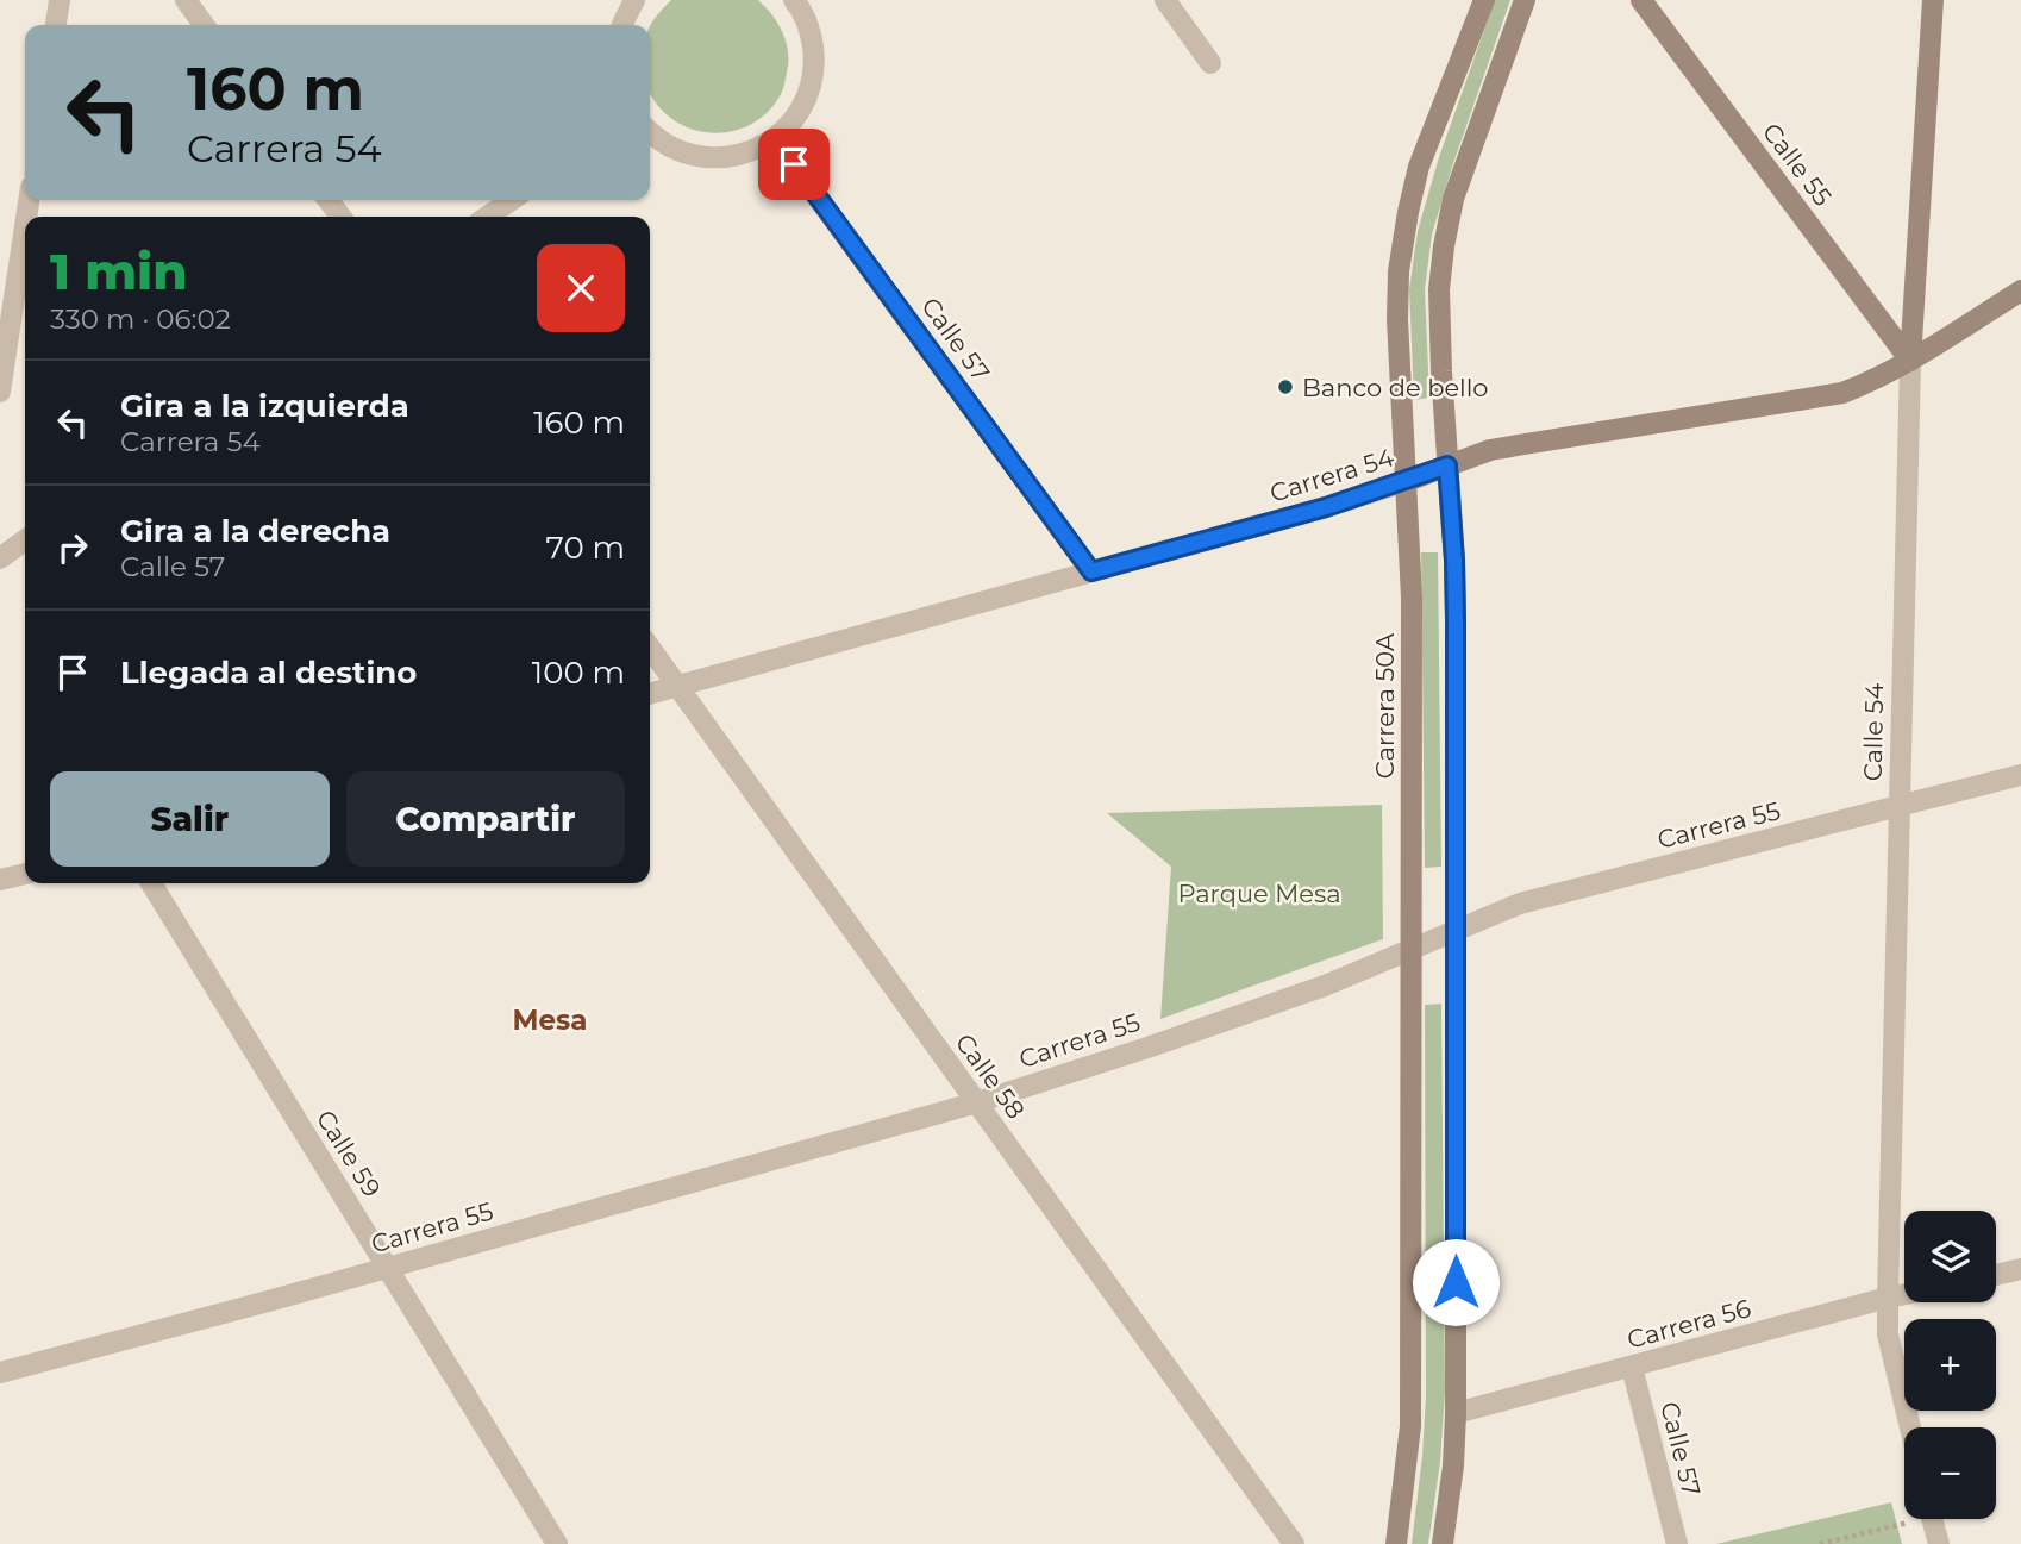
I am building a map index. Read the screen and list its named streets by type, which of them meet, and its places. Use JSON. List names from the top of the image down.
{
  "streets": {
    "main road": [
      "Calle 55",
      "Carrera 54",
      "Carrera 50A",
      "Calle 54"
    ],
    "street": [
      "Calle 57",
      "Carrera 55",
      "Calle 58",
      "Calle 59",
      "Carrera 56"
    ]
  },
  "crossings": [
    ["Calle 55", "Carrera 54"],
    ["Calle 55", "Calle 54"],
    ["Calle 57", "Carrera 54"],
    ["Calle 57", "Carrera 56"],
    ["Carrera 54", "Carrera 50A"],
    ["Carrera 54", "Calle 54"],
    ["Carrera 54", "Calle 58"],
    ["Carrera 50A", "Carrera 55"],
    ["Calle 54", "Carrera 55"],
    ["Calle 54", "Carrera 56"],
    ["Carrera 55", "Calle 58"],
    ["Carrera 55", "Calle 59"]
  ],
  "districts": ["Mesa"],
  "parks": ["Parque Mesa"],
  "places": ["Banco de bello"],
  "page": {
    "turn": ["160 m", "Carrera 54"],
    "heading": ["1 min", "330 m · 06:02"],
    "list": [
      {
        "name": "Gira a la izquierda",
        "note": "Carrera 54",
        "value": "160 m"
      },
      {
        "name": "Gira a la derecha",
        "note": "Calle 57",
        "value": "70 m"
      },
      {
        "name": "Llegada al destino",
        "value": "100 m"
      }
    ],
    "buttons": ["Salir", "Compartir"],
    "map_buttons": ["+", "−"]
  }
}
